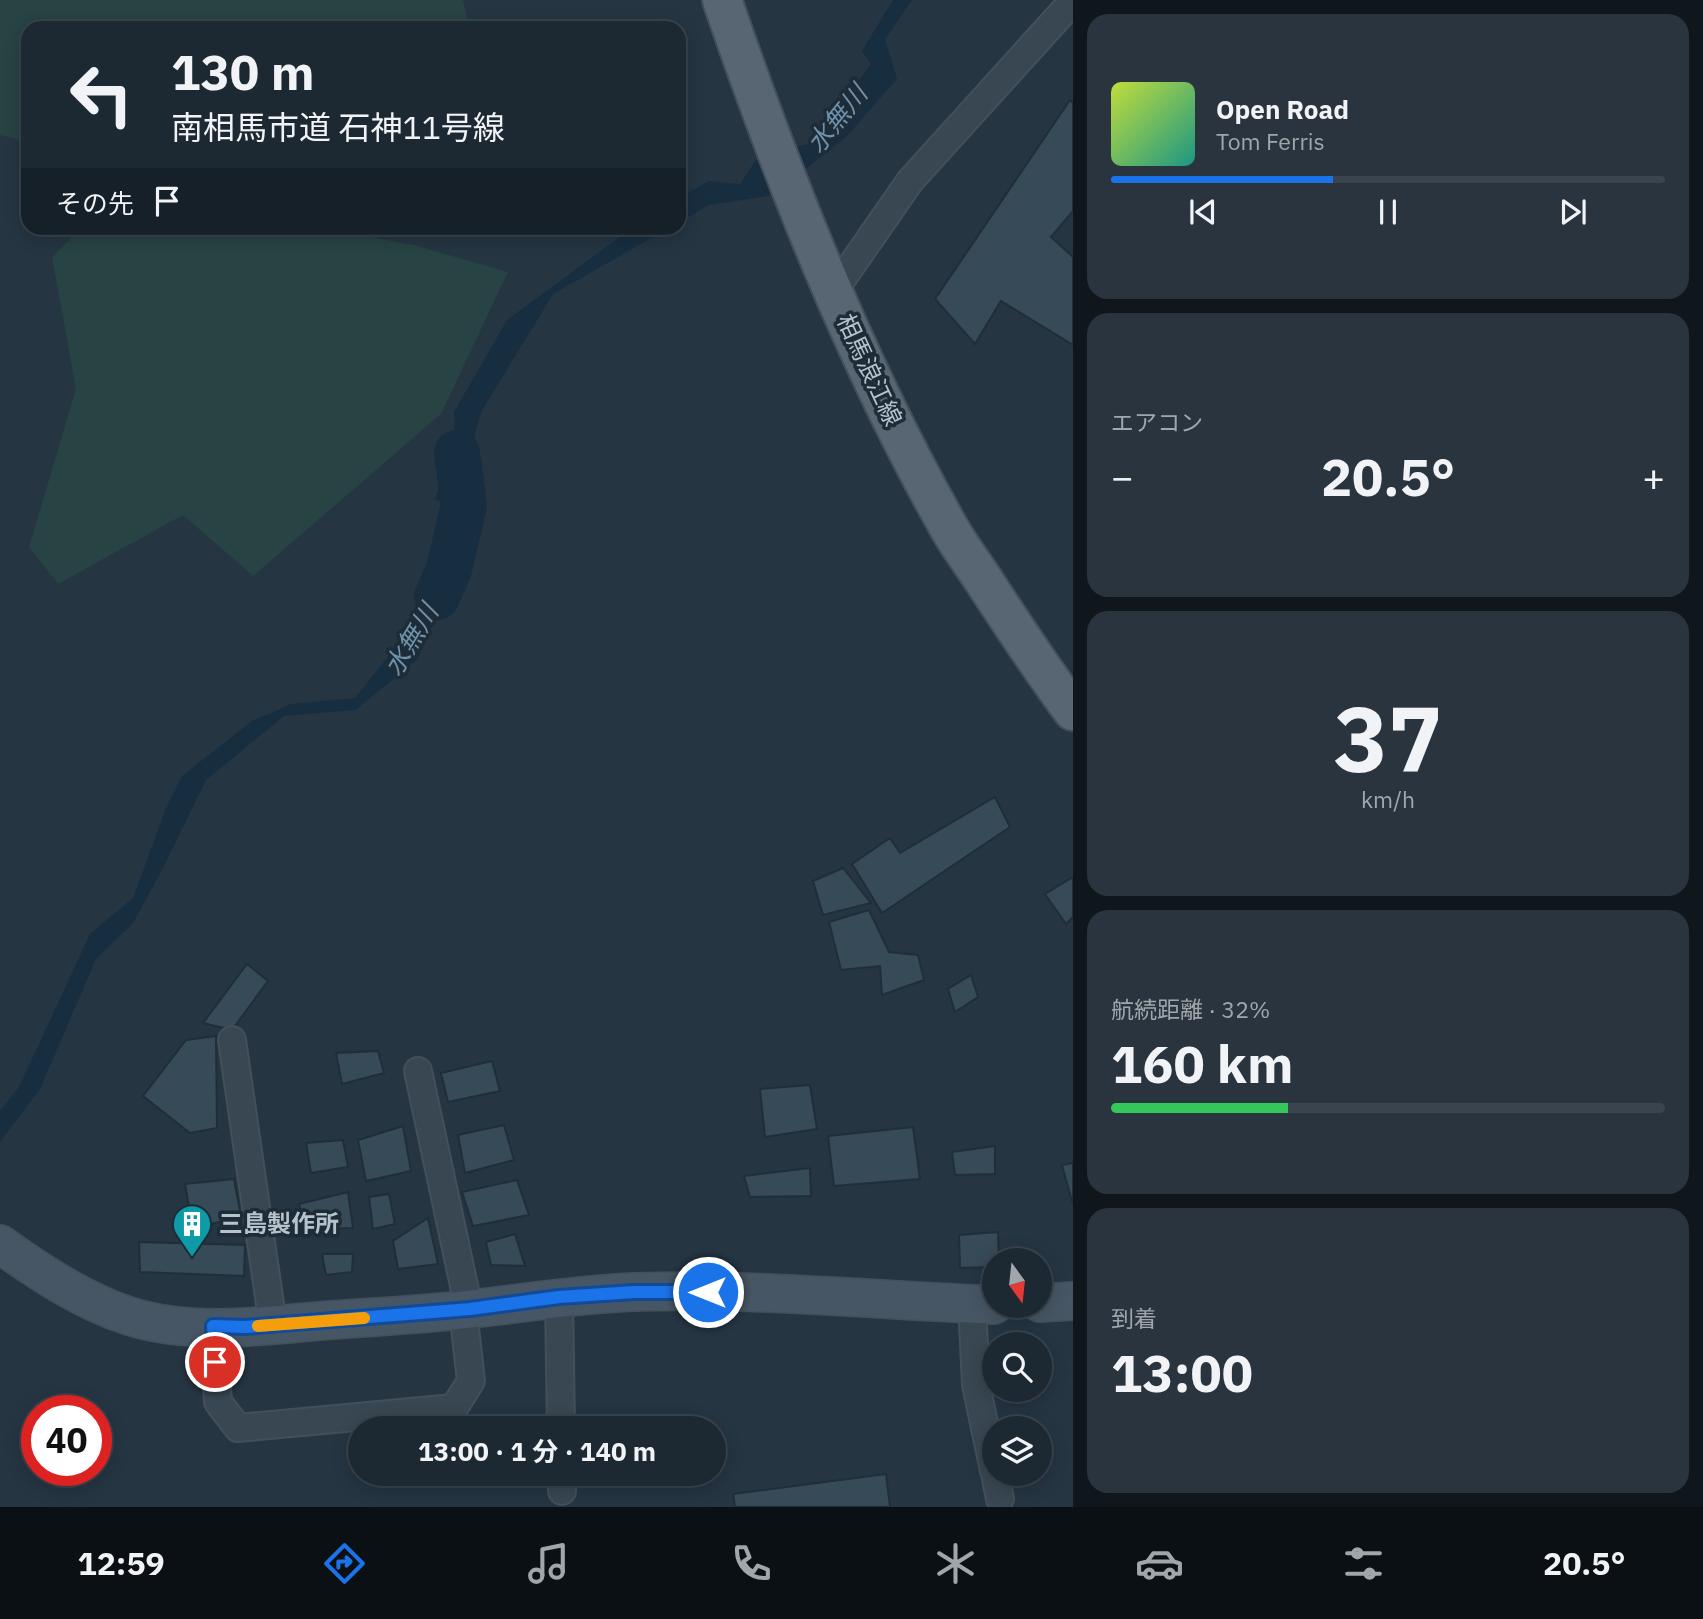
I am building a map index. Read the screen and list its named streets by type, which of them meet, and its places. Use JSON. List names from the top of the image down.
{
  "streets": {
    "main road": ["相馬浪江線"]
  },
  "water": ["水無川"],
  "places": {
    "building": ["三島製作所"]
  },
  "north": "bottom",
  "page": {
    "turn": ["130 m", "南相馬市道 石神11号線"],
    "song": ["Open Road", "Tom Ferris"],
    "then": "その先",
    "tile": [
      "エアコン",
      ["37", "km/h"],
      ["航続距離 · 32%", "160 km"],
      ["到着", "13:00"]
    ],
    "heat": ["−", "20.5°", "+"],
    "limit": "40",
    "trip": "13:00 · 1 分 · 140 m",
    "tabs": ["12:59", "20.5°"]
  }
}
